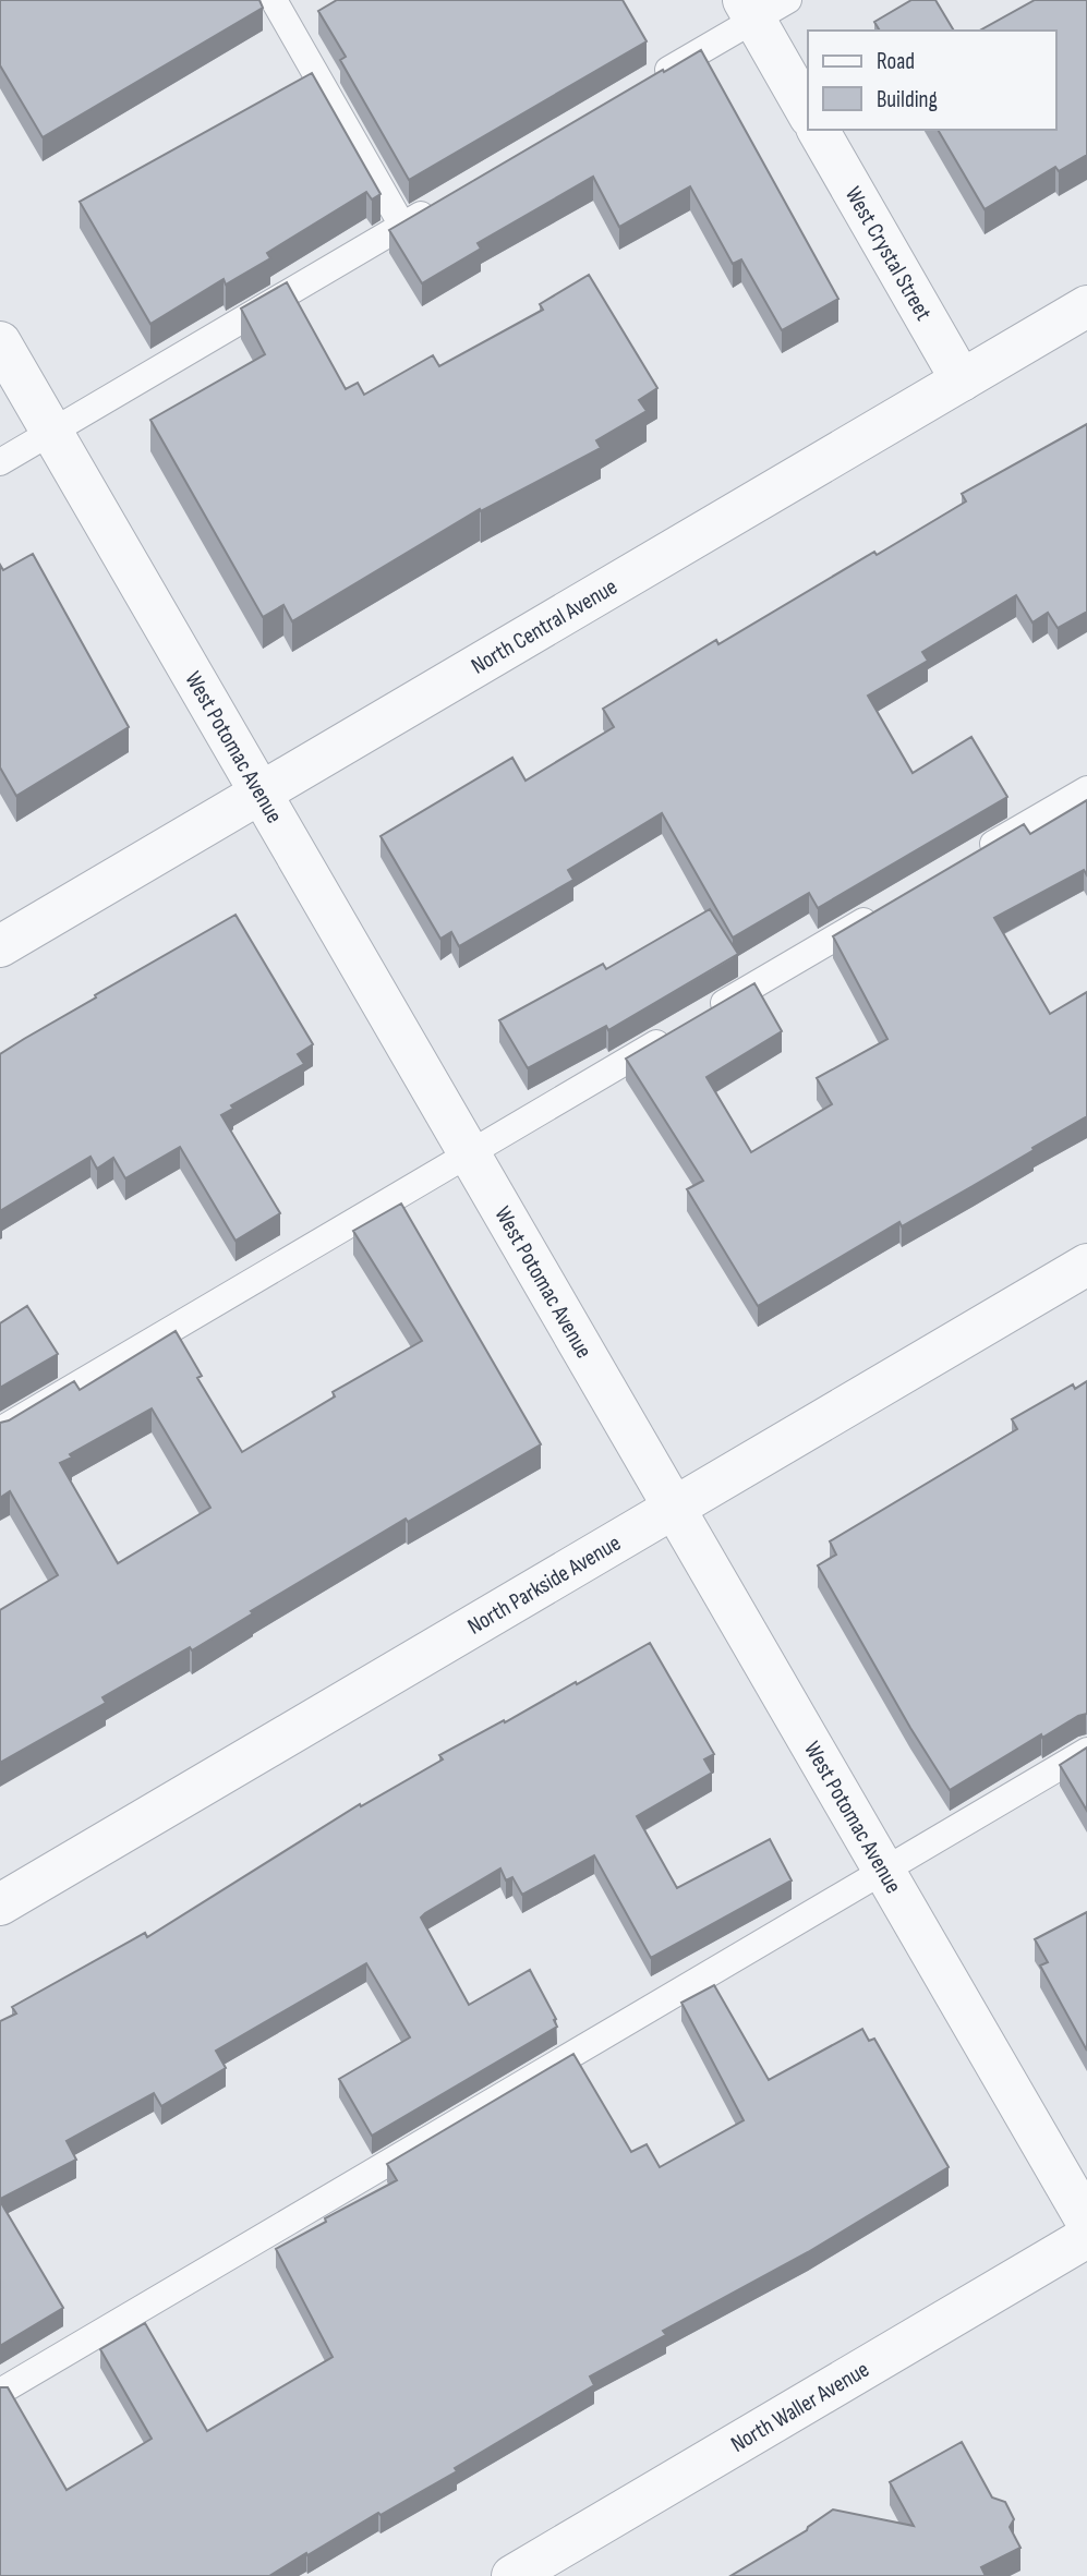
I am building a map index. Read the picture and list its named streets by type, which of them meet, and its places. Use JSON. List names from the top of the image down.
{
  "streets": {
    "street": [
      "West Crystal Street",
      "North Central Avenue",
      "West Potomac Avenue",
      "North Parkside Avenue",
      "North Waller Avenue"
    ]
  },
  "crossings": [
    ["West Crystal Street", "North Central Avenue"],
    ["North Central Avenue", "West Potomac Avenue"],
    ["West Potomac Avenue", "North Parkside Avenue"]
  ],
  "legend": ["Road", "Building"]
}
